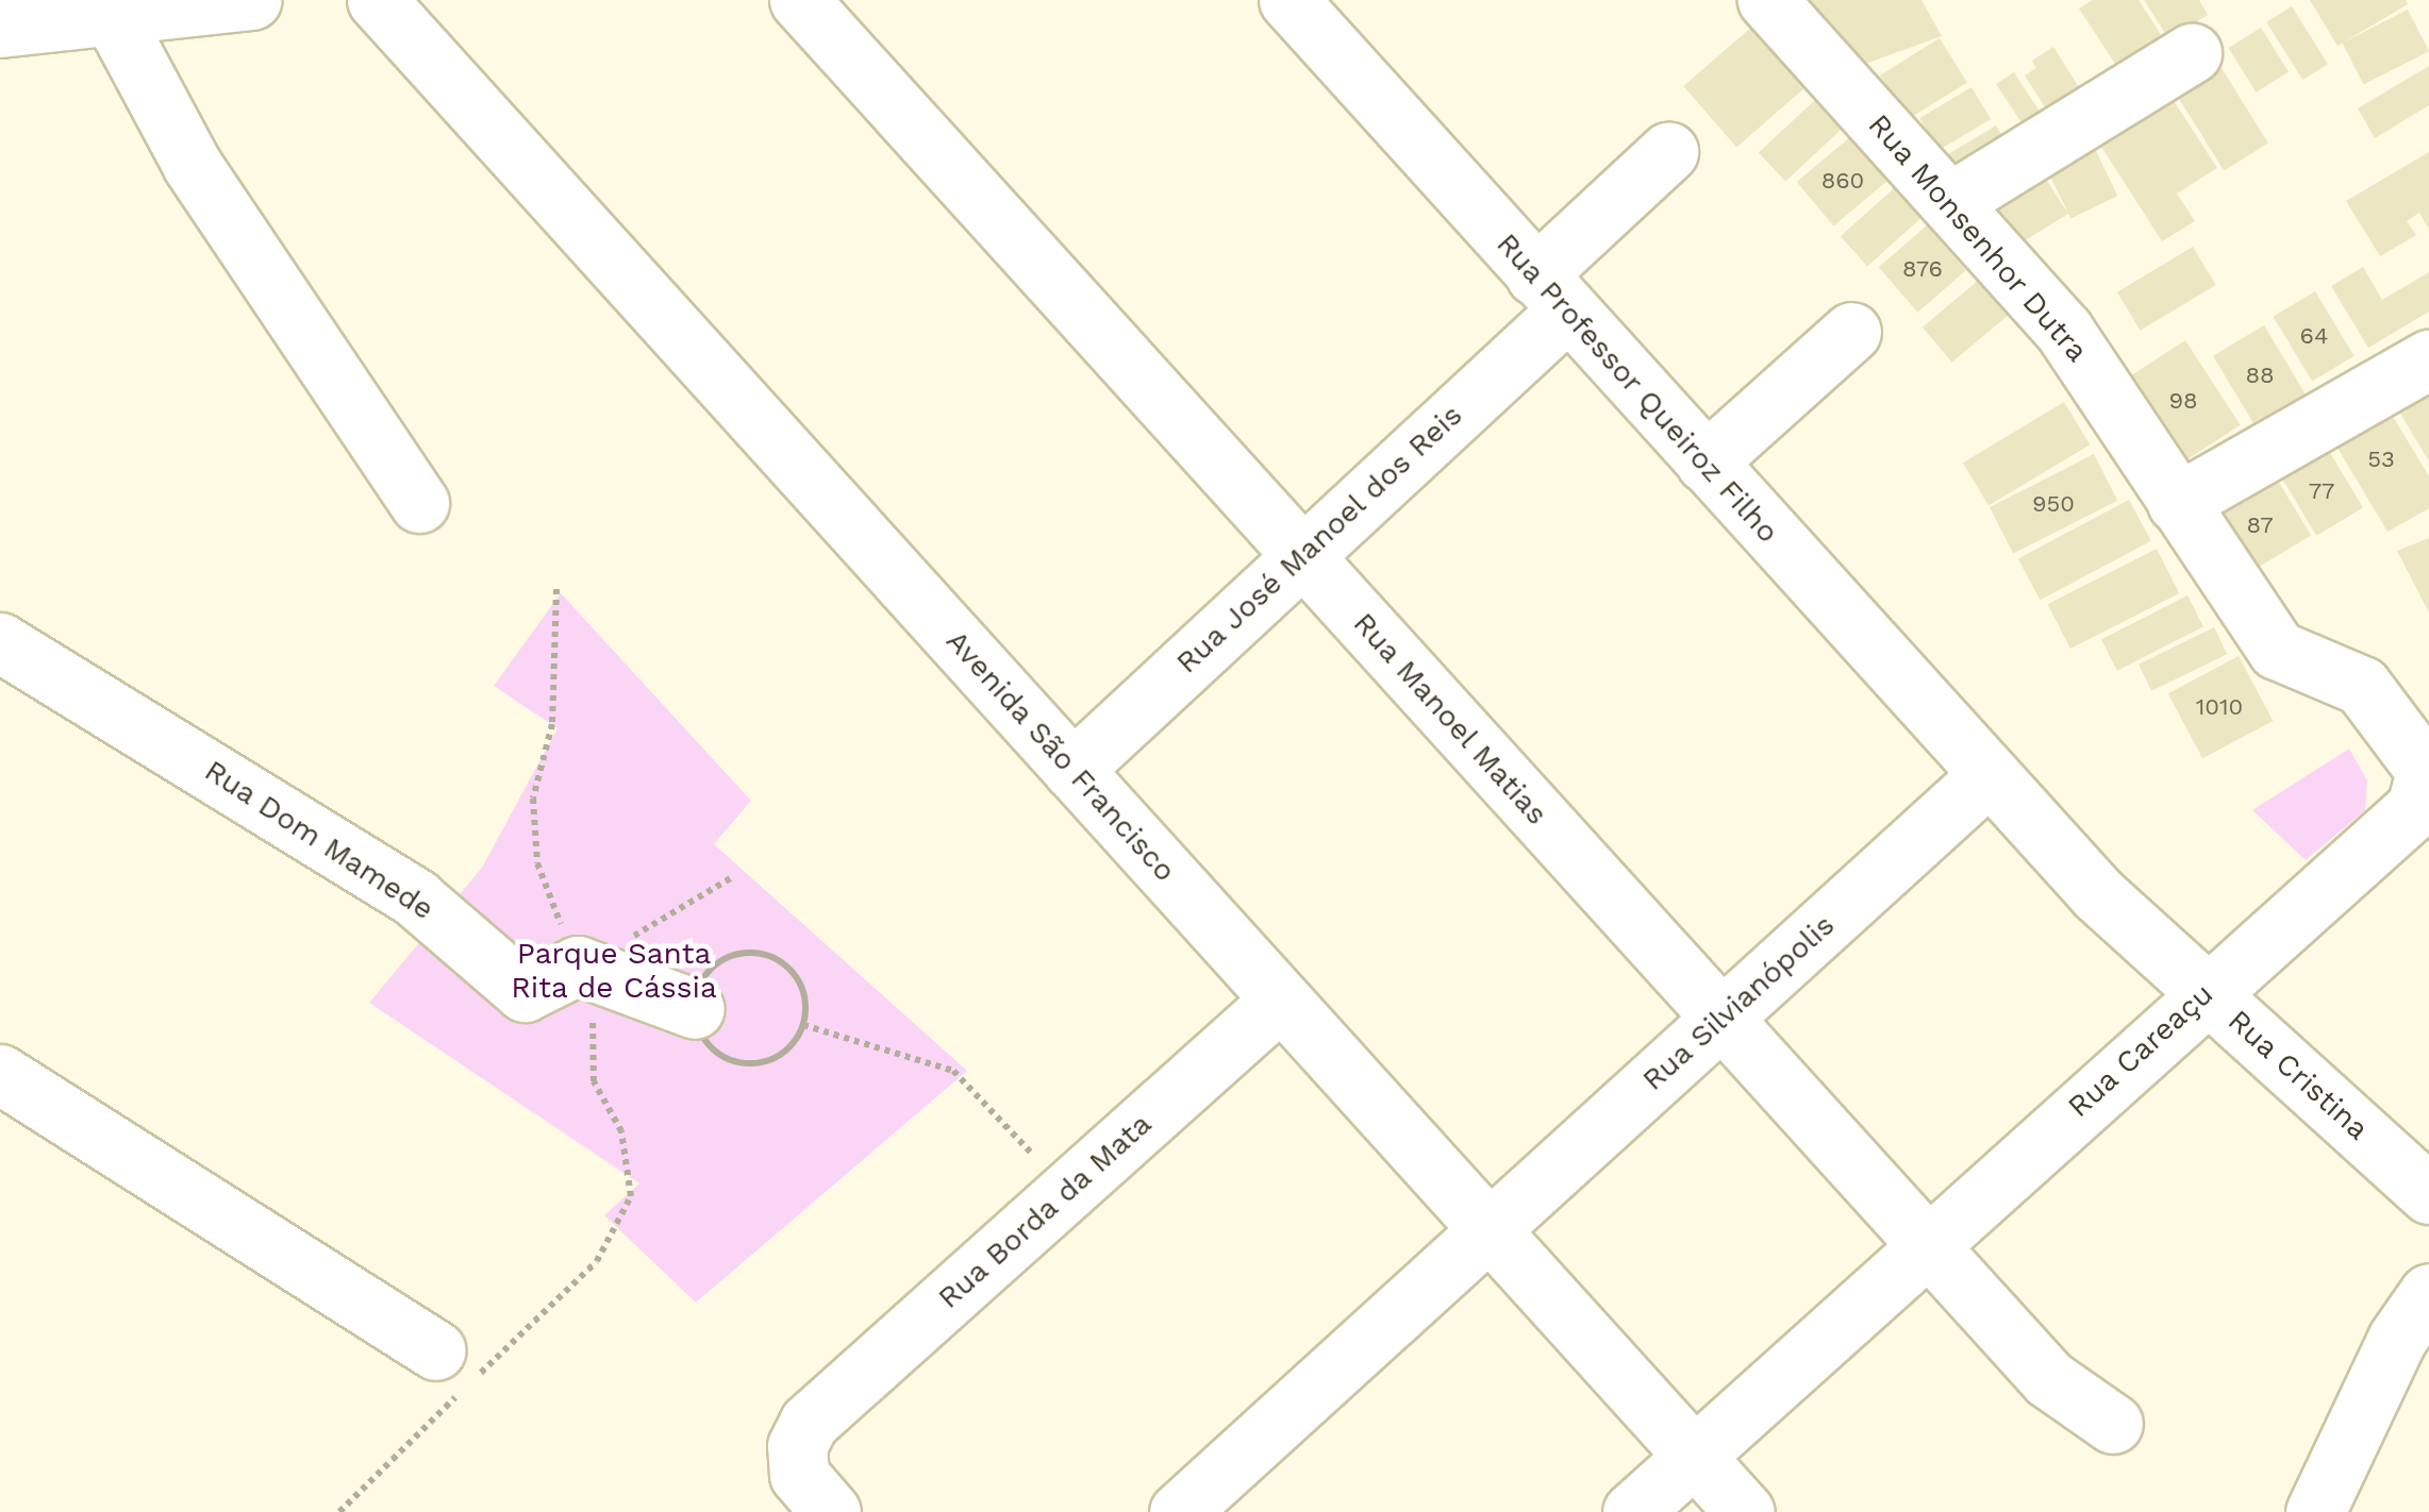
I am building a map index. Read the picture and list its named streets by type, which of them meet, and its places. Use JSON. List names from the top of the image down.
{
  "streets": {
    "street": [
      "Rua Monsenhor Dutra",
      "Rua Professor Queiroz Filho",
      "Rua José Manoel dos Reis",
      "Rua Manoel Matias",
      "Avenida São Francisco",
      "Rua Dom Mamede",
      "Rua Silvianópolis",
      "Rua Careaçu",
      "Rua Cristina",
      "Rua Borda da Mata"
    ]
  },
  "crossings": [
    ["Rua Monsenhor Dutra", "Rua Careaçu"],
    ["Rua Professor Queiroz Filho", "Rua José Manoel dos Reis"],
    ["Rua Professor Queiroz Filho", "Rua Silvianópolis"],
    ["Rua Professor Queiroz Filho", "Rua Cristina"],
    ["Rua José Manoel dos Reis", "Rua Manoel Matias"],
    ["Rua José Manoel dos Reis", "Avenida São Francisco"],
    ["Rua Manoel Matias", "Rua Silvianópolis"],
    ["Rua Manoel Matias", "Rua Careaçu"],
    ["Avenida São Francisco", "Rua Silvianópolis"],
    ["Avenida São Francisco", "Rua Careaçu"],
    ["Avenida São Francisco", "Rua Borda da Mata"],
    ["Rua Silvianópolis", "Rua Cristina"],
    ["Rua Careaçu", "Rua Cristina"]
  ],
  "parks": ["Parque Santa Rita de Cássia"],
  "house_numbers": [
    "860",
    "876",
    "64",
    "88",
    "98",
    "53",
    "77",
    "950",
    "87",
    "1010"
  ]
}
